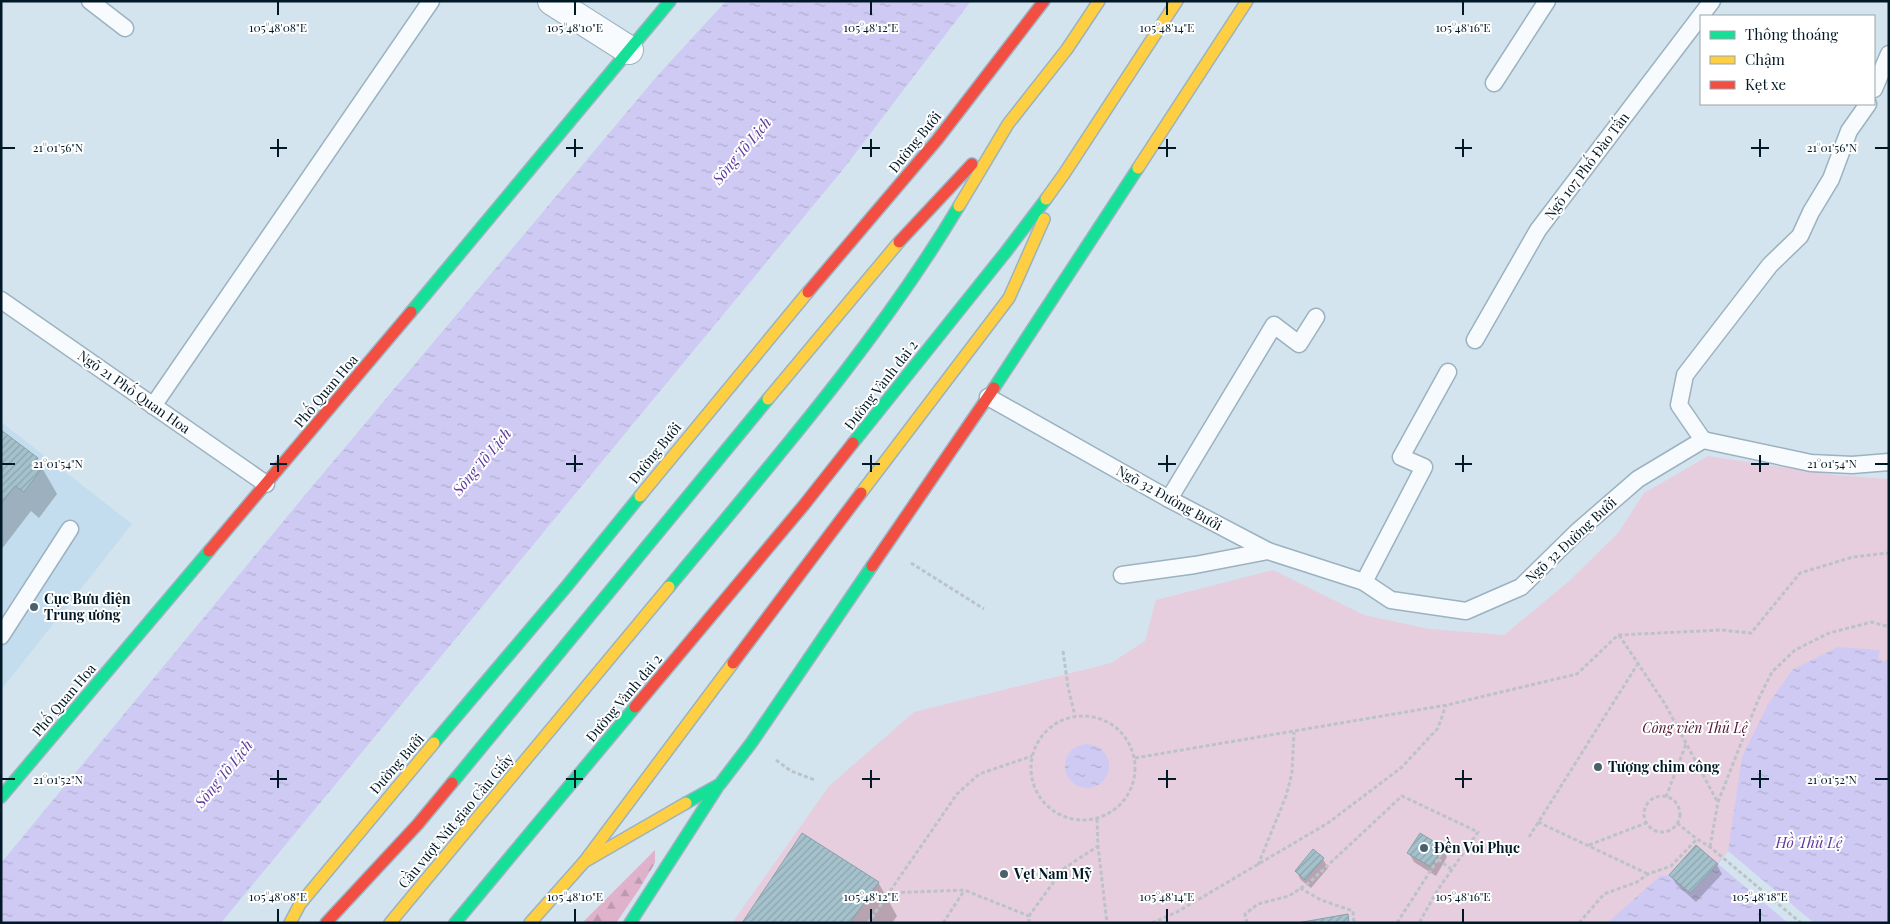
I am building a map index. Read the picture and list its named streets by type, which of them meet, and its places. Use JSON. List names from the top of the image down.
{
  "streets": {
    "main road": [
      "Đường Bưởi",
      "Đường Vành đai 2",
      "Phố Quan Hoa",
      "Cầu vượt Nút giao Cầu Giấy"
    ],
    "lane": ["Ngõ 107 Phố Đào Tấn", "Ngõ 21 Phố Quan Hoa", "Ngõ 32 Đường Bưởi"]
  },
  "crossings": [
    ["Phố Quan Hoa", "Ngõ 21 Phố Quan Hoa"]
  ],
  "water": ["Sông Tô Lịch", "Hồ Thủ Lệ"],
  "parks": ["Công viên Thủ Lệ"],
  "places": [
    "Cục Bưu điện Trung ương",
    "Tượng chim công",
    "Đền Voi Phục",
    "Vẹt Nam Mỹ"
  ],
  "legend": ["Thông thoáng", "Chậm", "Kẹt xe"],
  "coordinates": [
    "105°48'08\"E",
    "105°48'10\"E",
    "105°48'12\"E",
    "105°48'14\"E",
    "105°48'16\"E",
    "21°01'56\"N",
    "21°01'54\"N",
    "21°01'52\"N",
    "105°48'18\"E"
  ]
}
